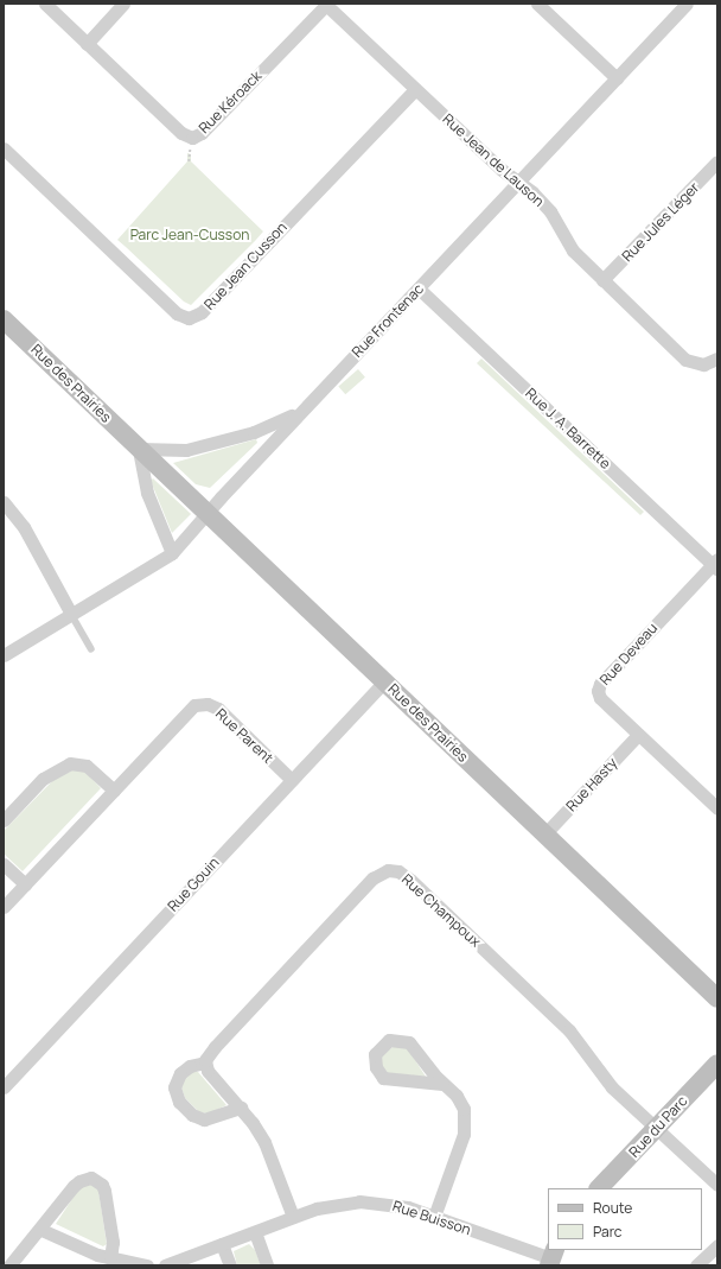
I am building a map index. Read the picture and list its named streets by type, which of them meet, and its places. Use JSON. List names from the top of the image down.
{
  "streets": {
    "main road": ["Rue des Prairies", "Rue du Parc"],
    "street": [
      "Rue Kéroack",
      "Rue Jean de Lauson",
      "Rue Jules Léger",
      "Rue Jean Cusson",
      "Rue Frontenac",
      "Rue J. A. Barrette",
      "Rue Deveau",
      "Rue Parent",
      "Rue Hasty",
      "Rue Gouin",
      "Rue Champoux",
      "Rue Buisson"
    ]
  },
  "crossings": [
    ["Rue Kéroack", "Rue Jean de Lauson"],
    ["Rue Jean de Lauson", "Rue Jules Léger"],
    ["Rue Jean de Lauson", "Rue Jean Cusson"],
    ["Rue Jean de Lauson", "Rue Frontenac"],
    ["Rue Frontenac", "Rue des Prairies"],
    ["Rue Frontenac", "Rue J. A. Barrette"],
    ["Rue des Prairies", "Rue Hasty"],
    ["Rue des Prairies", "Rue Gouin"],
    ["Rue J. A. Barrette", "Rue Deveau"],
    ["Rue Deveau", "Rue Hasty"],
    ["Rue Parent", "Rue Gouin"],
    ["Rue Champoux", "Rue du Parc"]
  ],
  "parks": ["Parc Jean-Cusson"],
  "legend": ["Route", "Parc"]
}
